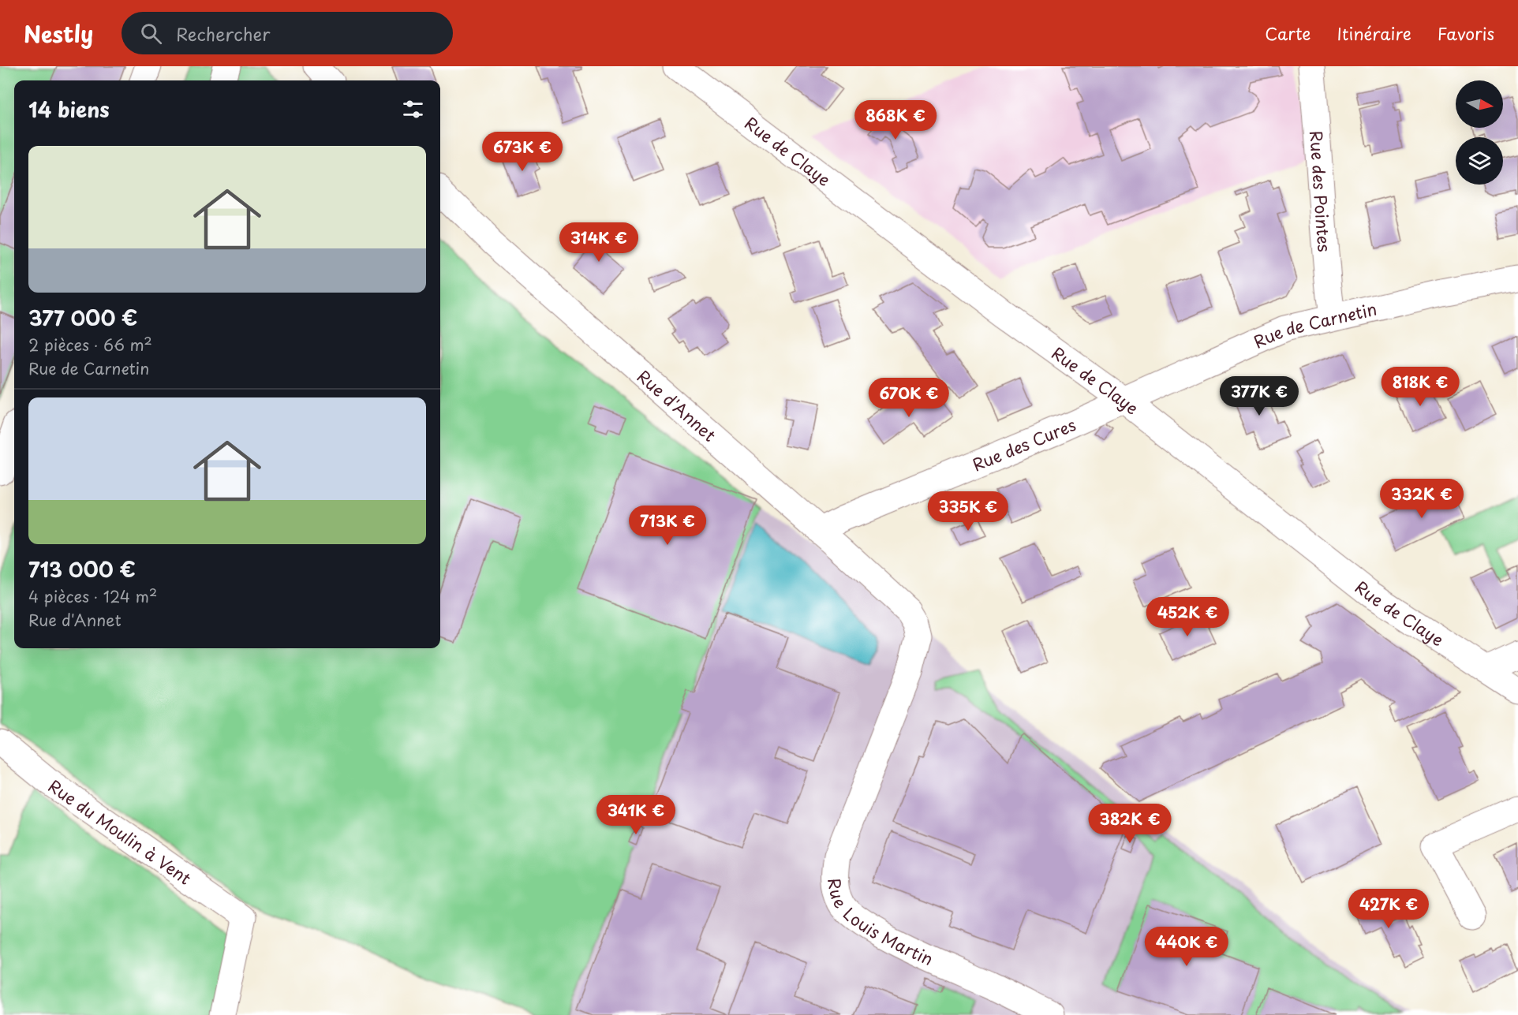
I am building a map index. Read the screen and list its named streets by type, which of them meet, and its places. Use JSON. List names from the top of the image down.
{
  "streets": {
    "street": [
      "Rue de Claye",
      "Rue des Pointes",
      "Rue de Carnetin",
      "Rue d'Annet",
      "Rue des Cures",
      "Rue du Moulin à Vent",
      "Rue Louis Martin"
    ]
  },
  "crossings": [
    ["Rue de Claye", "Rue de Carnetin"],
    ["Rue de Claye", "Rue des Cures"],
    ["Rue des Pointes", "Rue de Carnetin"],
    ["Rue de Carnetin", "Rue des Cures"],
    ["Rue d'Annet", "Rue des Cures"],
    ["Rue d'Annet", "Rue Louis Martin"]
  ],
  "north": "right",
  "page": {
    "header": "Nestly",
    "search": "Rechercher",
    "nav": ["Carte", "Itinéraire", "Favoris"],
    "heading": "14 biens",
    "price": [
      "868K €",
      "673K €",
      "314K €",
      "818K €",
      "377K €",
      "670K €",
      "332K €",
      "335K €",
      "713K €",
      "452K €",
      "341K €",
      "382K €",
      "427K €",
      "440K €"
    ],
    "list": [
      {
        "name": "377 000 €",
        "note": "2 pièces · 66 m² · Rue de Carnetin"
      },
      {
        "name": "713 000 €",
        "note": "4 pièces · 124 m² · Rue d'Annet"
      }
    ]
  }
}
